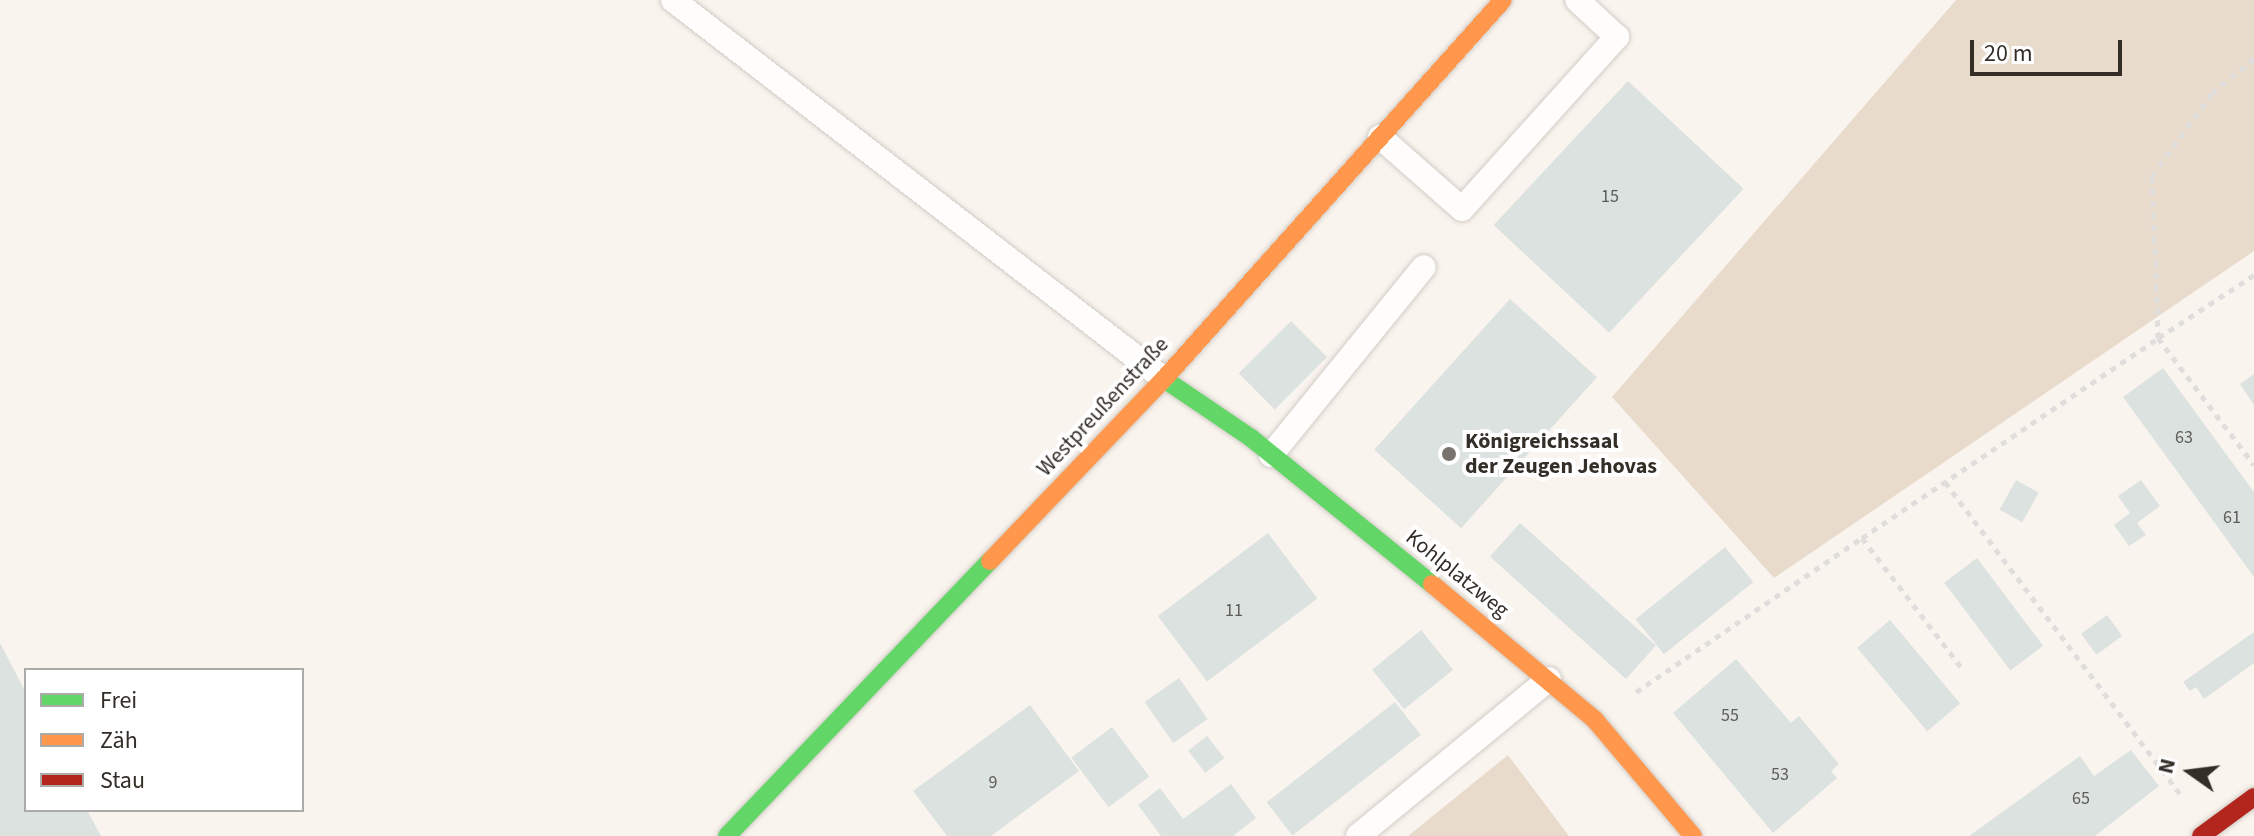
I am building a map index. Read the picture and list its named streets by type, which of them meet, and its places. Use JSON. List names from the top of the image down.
{
  "streets": {
    "street": ["Westpreußenstraße", "Kohlplatzweg"]
  },
  "crossings": [
    ["Westpreußenstraße", "Kohlplatzweg"]
  ],
  "places": ["Königreichssaal der Zeugen Jehovas"],
  "house_numbers": [
    "15",
    "63",
    "61",
    "11",
    "55",
    "53",
    "9",
    "65"
  ],
  "legend": ["Frei", "Zäh", "Stau"],
  "scale_bar": "20 m",
  "north": "left"
}
